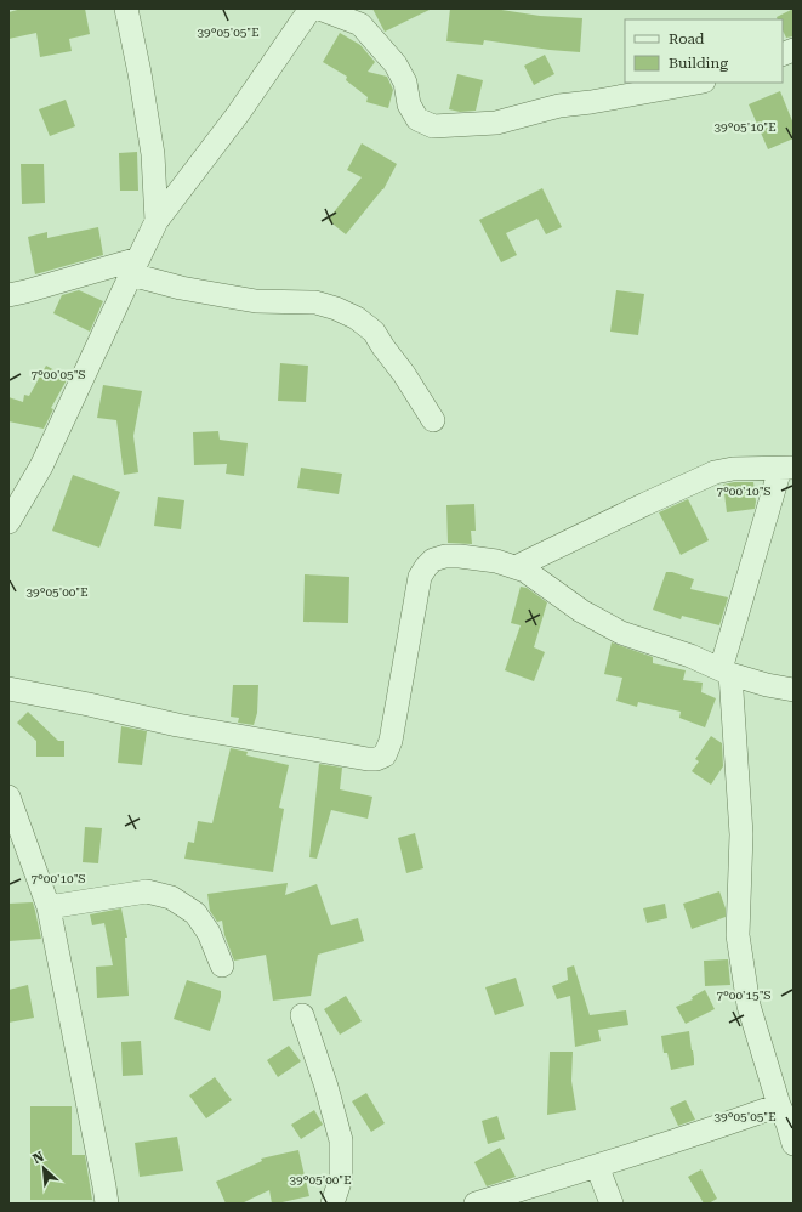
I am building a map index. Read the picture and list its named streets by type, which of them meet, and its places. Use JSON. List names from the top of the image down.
{
  "legend": ["Road", "Building"],
  "north": "top left",
  "coordinates": [
    "39°05'05\"E",
    "39°05'10\"E",
    "7°00'05\"S",
    "7°00'10\"S",
    "39°05'00\"E",
    "7°00'15\"S"
  ]
}
